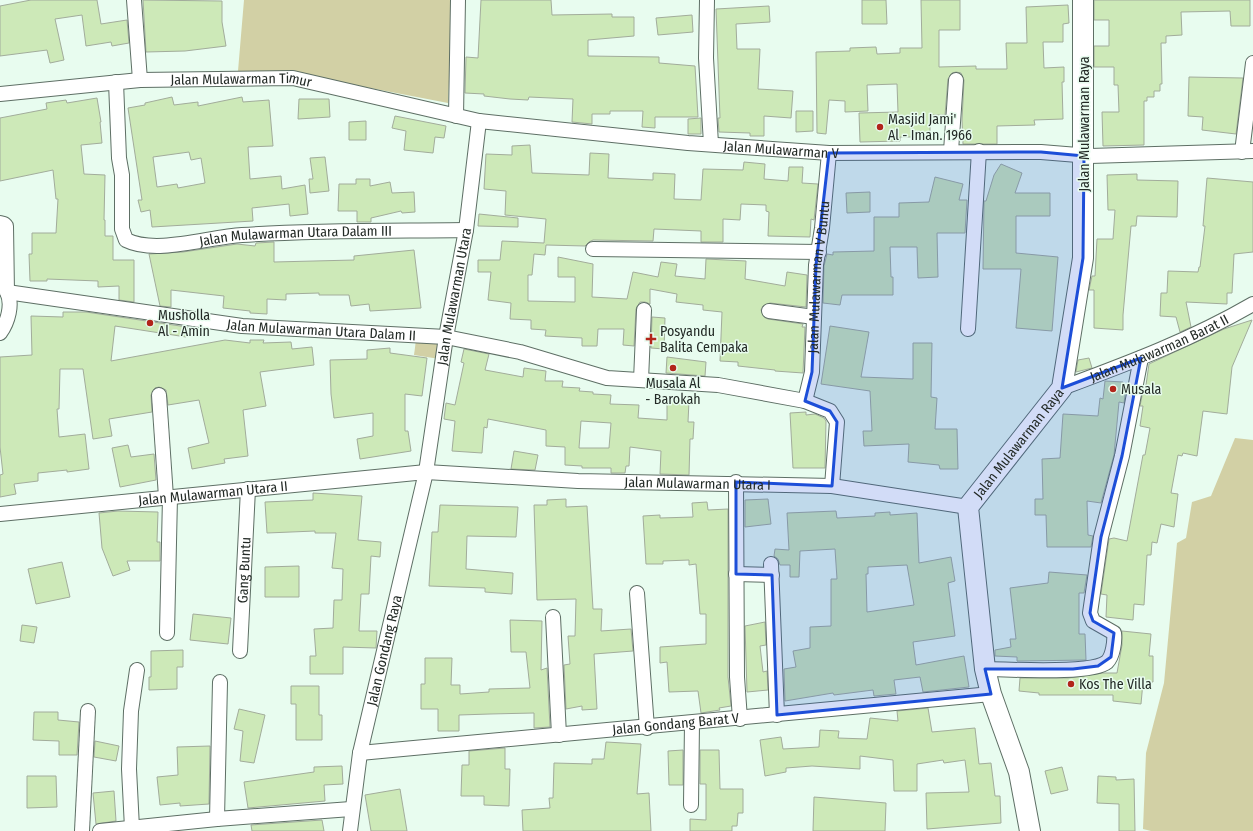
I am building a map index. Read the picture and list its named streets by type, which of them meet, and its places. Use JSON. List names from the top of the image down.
{
  "streets": {
    "main road": ["Jalan Mulawarman Raya"],
    "street": [
      "Jalan Mulawarman Timur",
      "Jalan Mulawarman V",
      "Jalan Mulawarman Utara Dalam III",
      "Jalan Mulawarman V Buntu",
      "Jalan Mulawarman Utara",
      "Jalan Mulawarman Utara Dalam II",
      "Jalan Mulawarman Barat II",
      "Jalan Mulawarman Utara I",
      "Jalan Mulawarman Utara II",
      "Gang Buntu",
      "Jalan Gondang Raya",
      "Jalan Gondang Barat V"
    ]
  },
  "crossings": [
    ["Jalan Mulawarman Timur", "Jalan Mulawarman V"],
    ["Jalan Mulawarman Timur", "Jalan Mulawarman Utara Dalam III"],
    ["Jalan Mulawarman Timur", "Jalan Mulawarman Utara"],
    ["Jalan Mulawarman Raya", "Jalan Mulawarman V"],
    ["Jalan Mulawarman Raya", "Jalan Mulawarman Barat II"],
    ["Jalan Mulawarman Raya", "Jalan Mulawarman Utara I"],
    ["Jalan Mulawarman Raya", "Jalan Gondang Barat V"],
    ["Jalan Mulawarman V", "Jalan Mulawarman V Buntu"],
    ["Jalan Mulawarman V", "Jalan Mulawarman Utara"],
    ["Jalan Mulawarman Utara Dalam III", "Jalan Mulawarman Utara"],
    ["Jalan Mulawarman V Buntu", "Jalan Mulawarman Utara Dalam II"],
    ["Jalan Mulawarman Utara", "Jalan Mulawarman Utara Dalam II"],
    ["Jalan Mulawarman Utara", "Jalan Mulawarman Utara I"],
    ["Jalan Mulawarman Utara", "Jalan Mulawarman Utara II"],
    ["Jalan Mulawarman Utara", "Jalan Gondang Raya"],
    ["Jalan Mulawarman Utara Dalam II", "Jalan Mulawarman Utara I"],
    ["Jalan Mulawarman Utara I", "Jalan Mulawarman Utara II"],
    ["Jalan Mulawarman Utara I", "Jalan Gondang Raya"],
    ["Jalan Mulawarman Utara II", "Gang Buntu"],
    ["Jalan Mulawarman Utara II", "Jalan Gondang Raya"],
    ["Jalan Gondang Raya", "Jalan Gondang Barat V"]
  ],
  "places": {
    "other": [
      "Masjid Jami' Al - Iman. 1966",
      "Musholla Al - Amin",
      "Musala Al - Barokah",
      "Musala",
      "Kos The Villa"
    ],
    "health": ["Posyandu Balita Cempaka"]
  }
}
